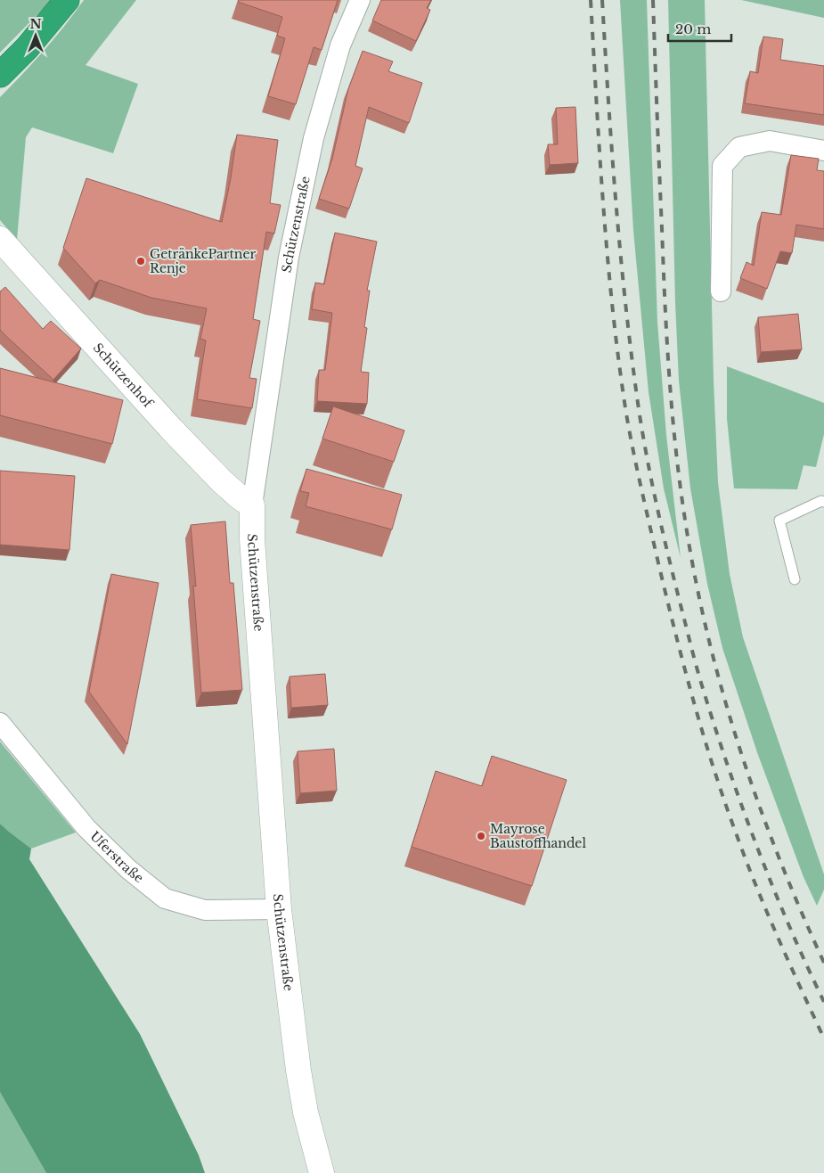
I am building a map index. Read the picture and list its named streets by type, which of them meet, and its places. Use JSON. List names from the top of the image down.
{
  "streets": {
    "street": ["Schützenstraße", "Schützenhof", "Uferstraße"]
  },
  "crossings": [
    ["Schützenstraße", "Schützenhof"],
    ["Schützenstraße", "Uferstraße"]
  ],
  "places": ["GetränkePartner Renje", "Mayrose Baustoffhandel"],
  "scale_bar": "20 m",
  "north": "top"
}
